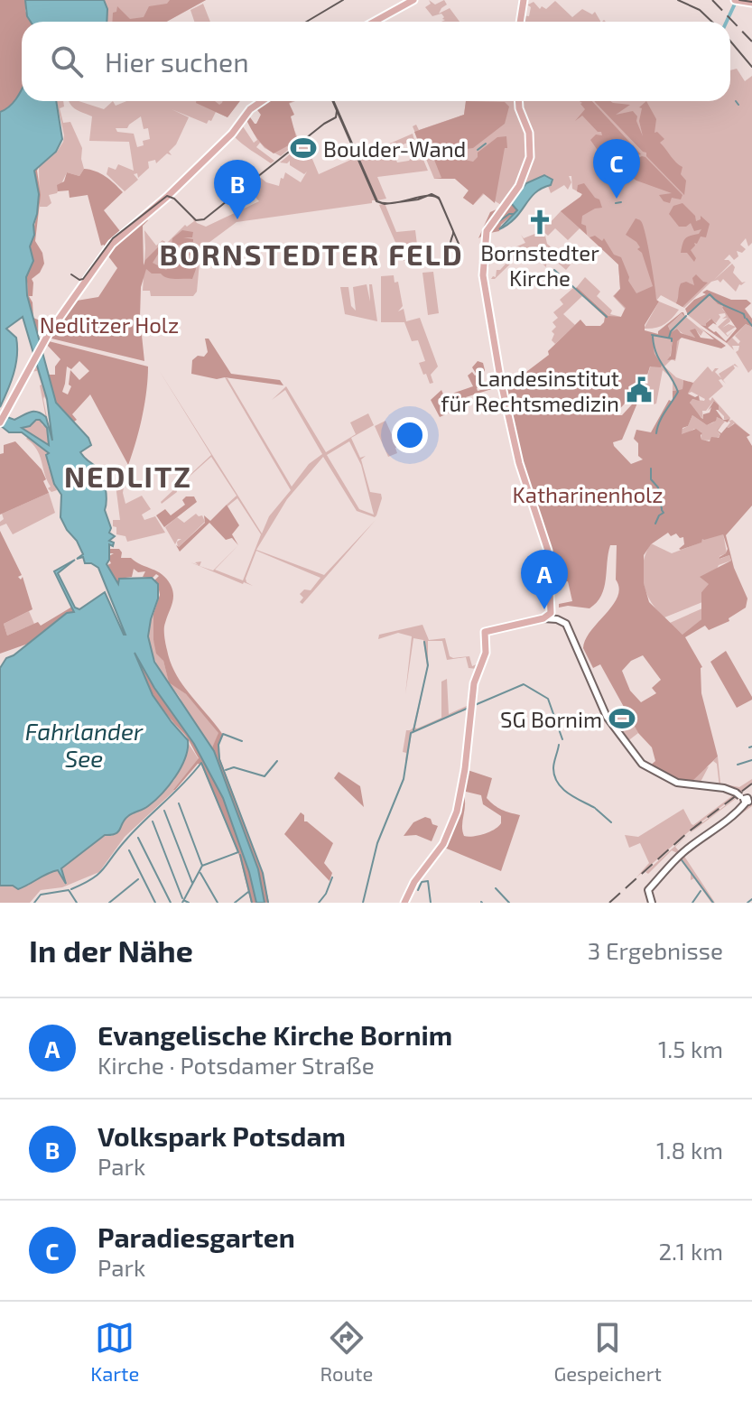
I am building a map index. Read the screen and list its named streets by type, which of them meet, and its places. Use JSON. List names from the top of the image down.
{
  "districts": ["BORNSTEDTER FELD", "NEDLITZ"],
  "water": ["Fahrlander See"],
  "parks": ["Nedlitzer Holz", "Katharinenholz"],
  "places": {
    "sports": ["Boulder-Wand", "SG Bornim"],
    "church": ["Bornstedter Kirche"],
    "public building": ["Landesinstitut für Rechtsmedizin"]
  },
  "page": {
    "search": "Hier suchen",
    "pins": ["C", "B", "A"],
    "heading": ["In der Nähe", "3 Ergebnisse"],
    "list": [
      {
        "mark": "A",
        "name": "Evangelische Kirche Bornim",
        "note": "Kirche · Potsdamer Straße",
        "value": "1.5 km"
      },
      {
        "mark": "B",
        "name": "Volkspark Potsdam",
        "note": "Park",
        "value": "1.8 km"
      },
      {
        "mark": "C",
        "name": "Paradiesgarten",
        "note": "Park",
        "value": "2.1 km"
      }
    ],
    "nav": ["Karte", "Route", "Gespeichert"]
  }
}
